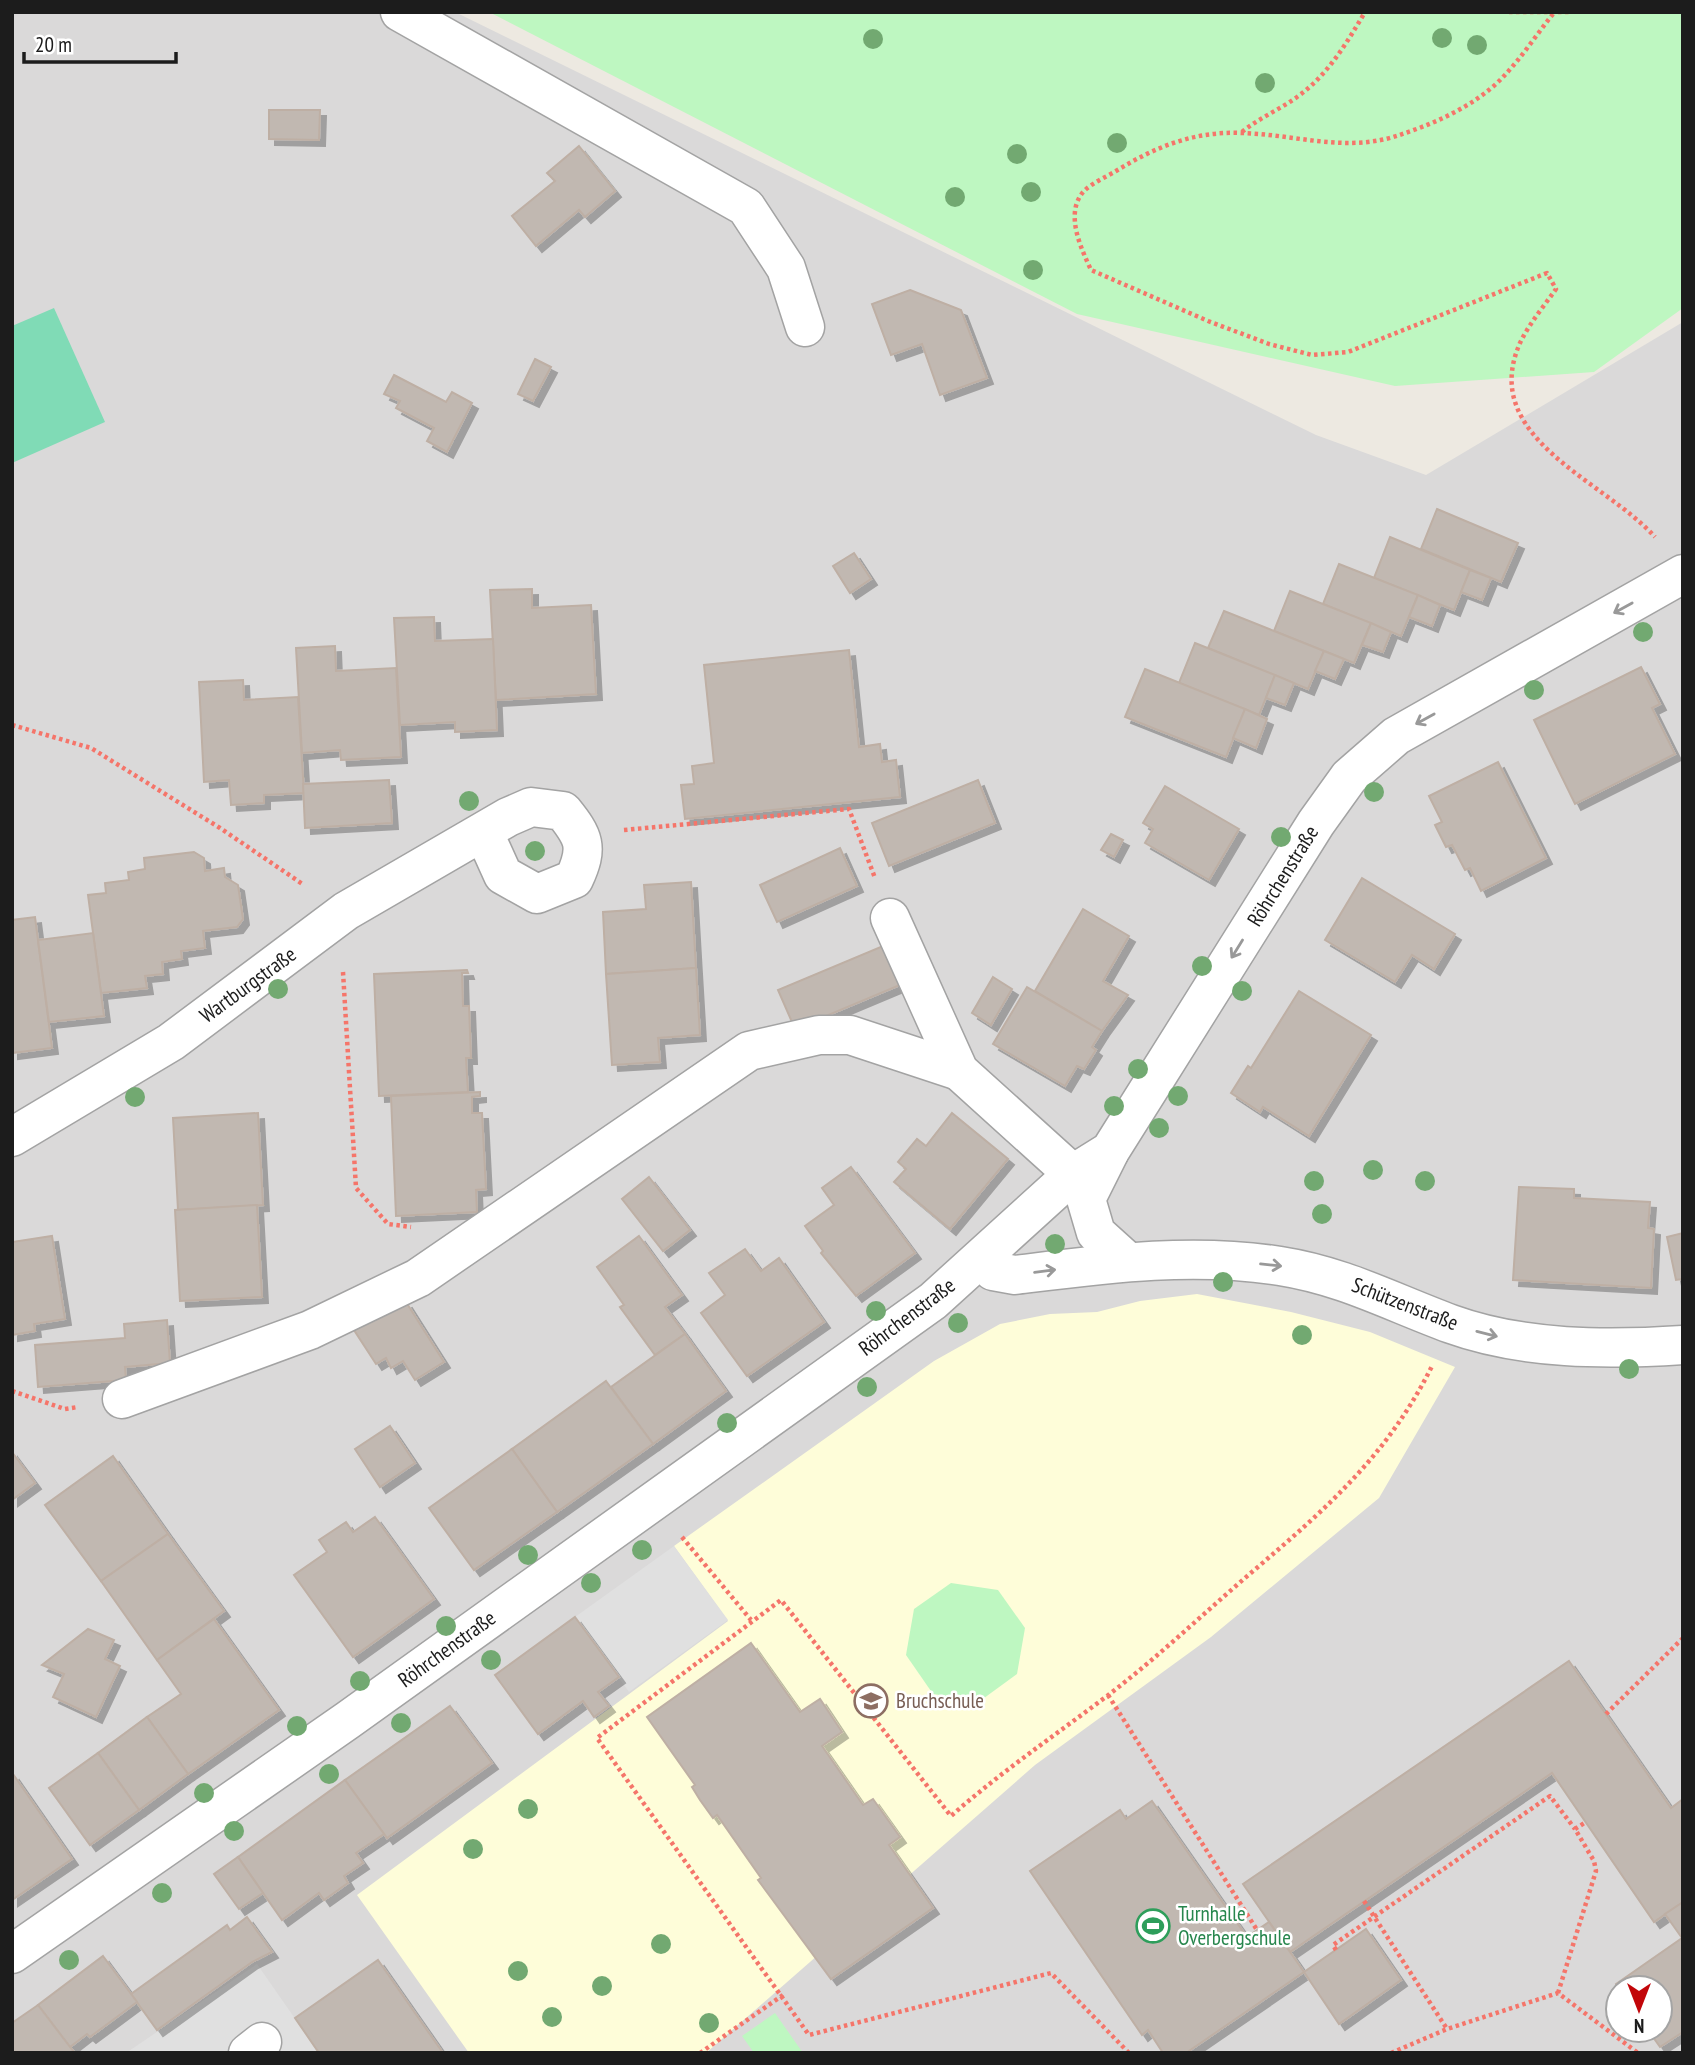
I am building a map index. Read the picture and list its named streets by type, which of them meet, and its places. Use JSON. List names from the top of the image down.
{
  "streets": {
    "street": ["Röhrchenstraße", "Wartburgstraße", "Schützenstraße"]
  },
  "crossings": [
    ["Röhrchenstraße", "Schützenstraße"]
  ],
  "one_way": ["Röhrchenstraße", "Schützenstraße"],
  "places": {
    "school or university": ["Bruchschule"],
    "sports": ["Turnhalle Overbergschule"]
  },
  "scale_bar": "20 m",
  "north": "bottom"
}
